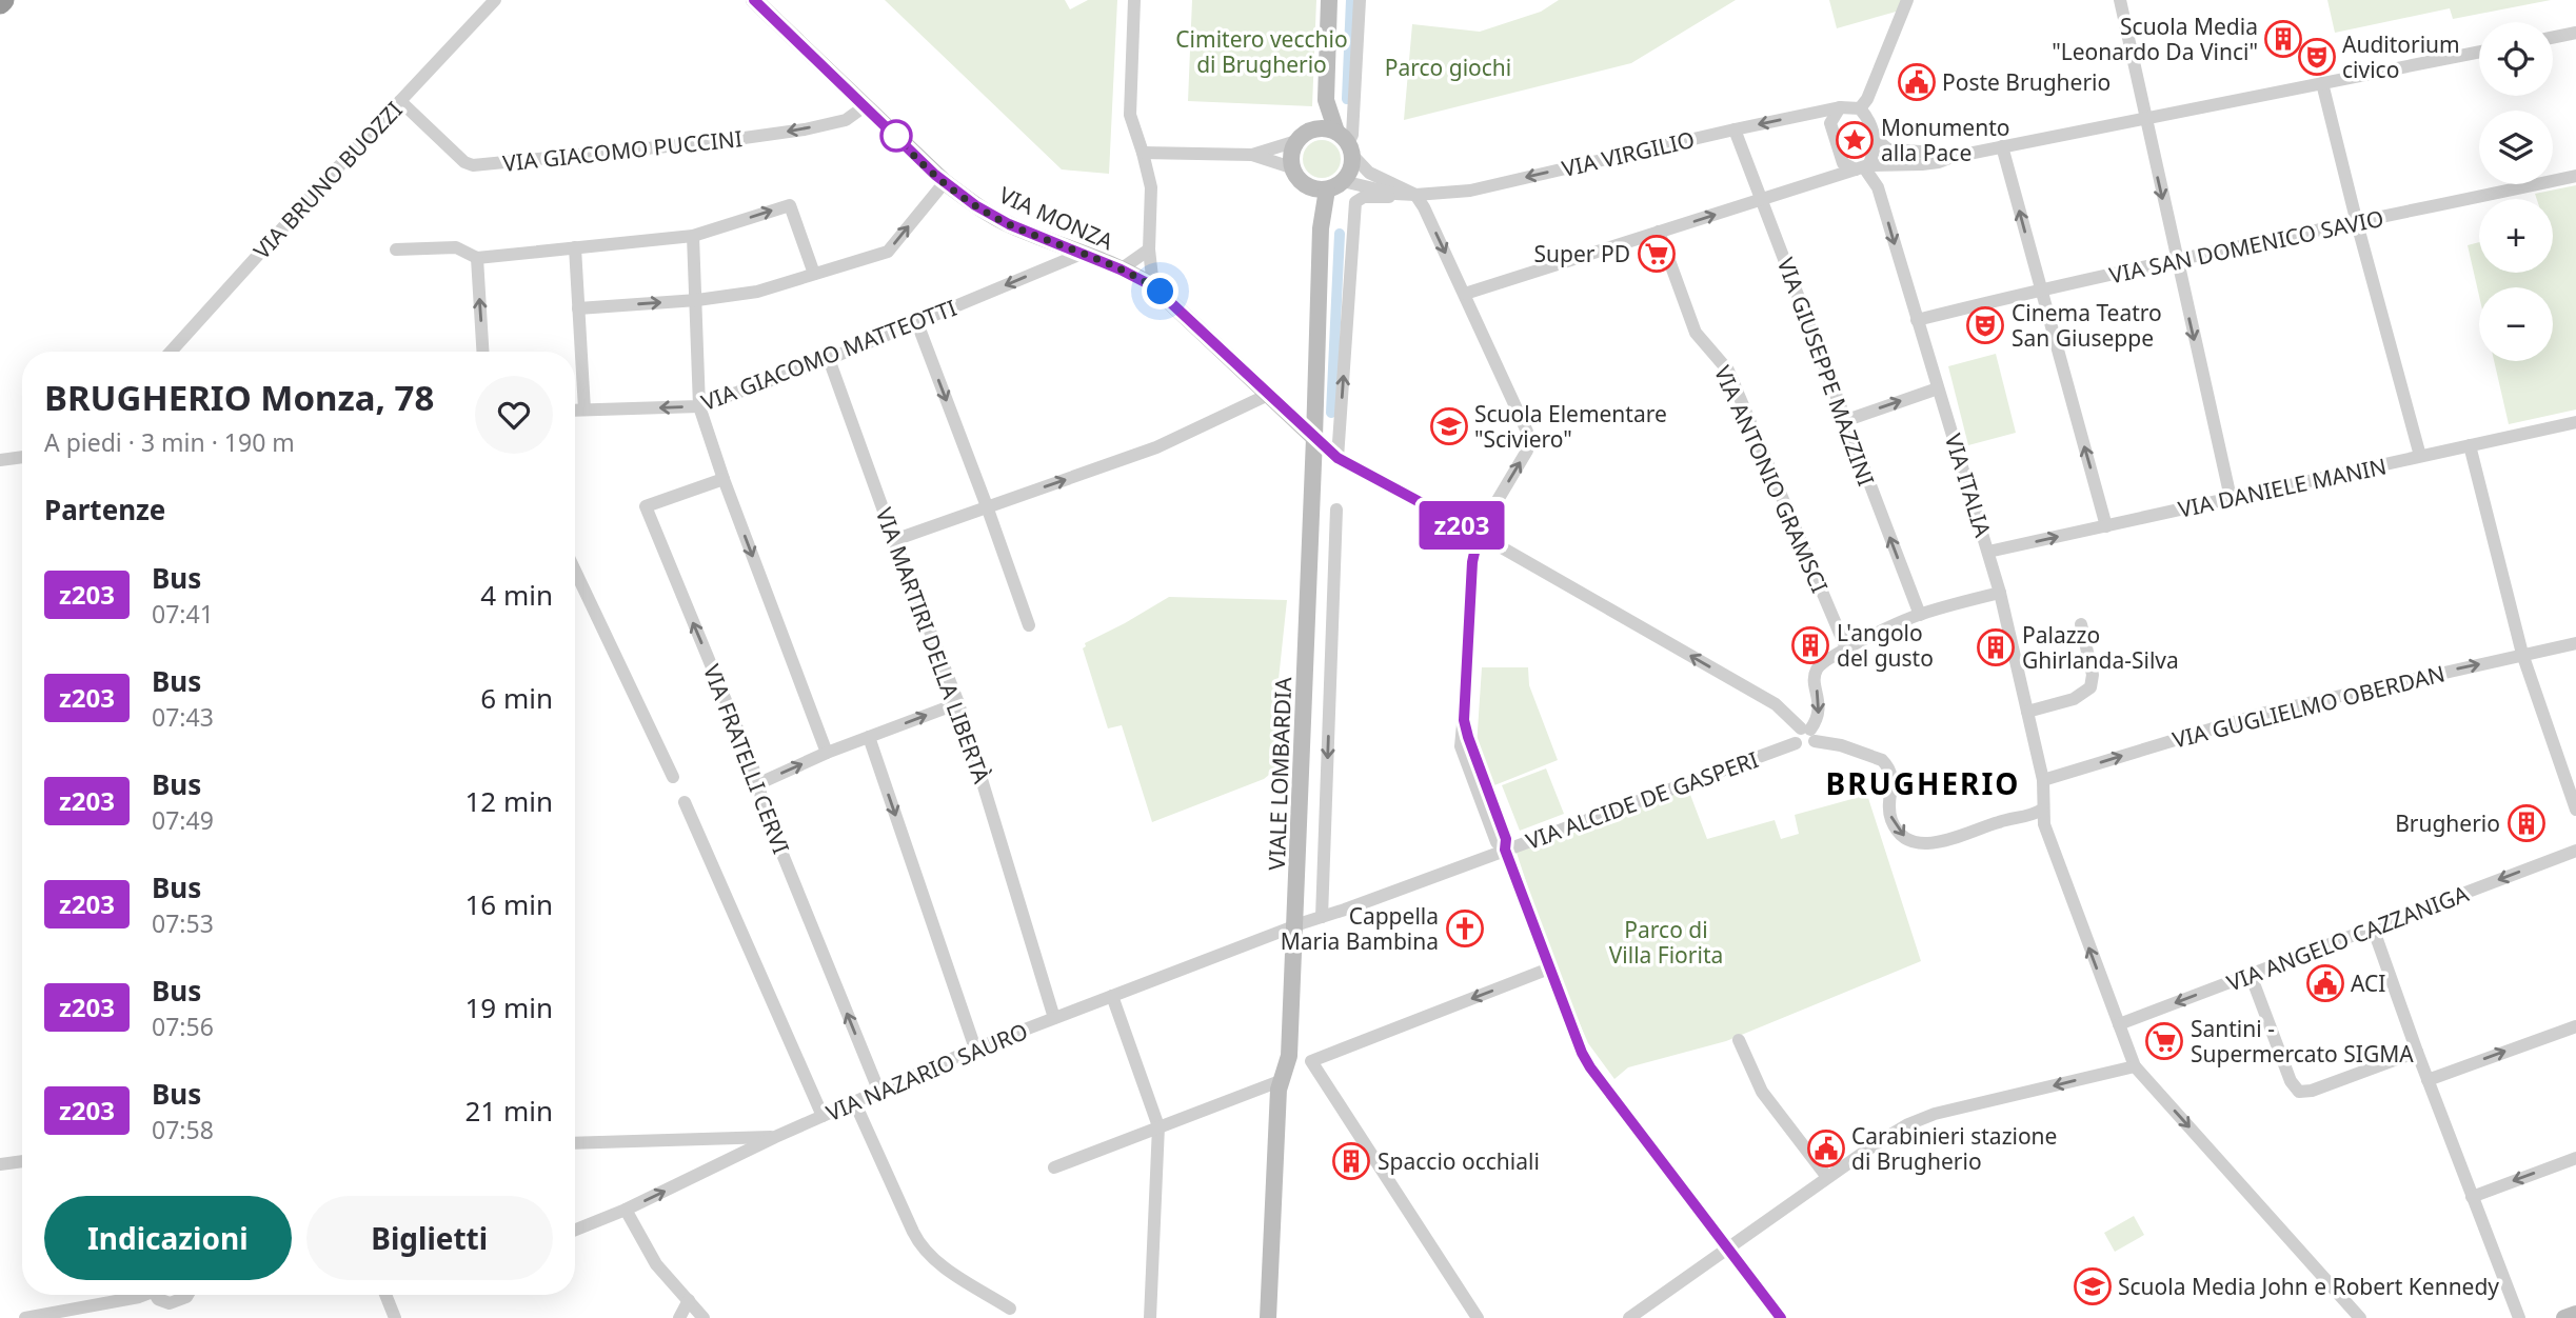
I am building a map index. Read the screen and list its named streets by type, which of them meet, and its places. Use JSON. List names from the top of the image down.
{
  "streets": {
    "main road": ["VIA MONZA", "VIALE LOMBARDIA"],
    "street": [
      "VIA GIACOMO PUCCINI",
      "VIA VIRGILIO",
      "VIA BRUNO BUOZZI",
      "VIA SAN DOMENICO SAVIO",
      "VIA GIACOMO MATTEOTTI",
      "VIA GIUSEPPE MAZZINI",
      "VIA ANTONIO GRAMSCI",
      "VIA ITALIA",
      "VIA DANIELE MANIN",
      "VIA MARTIRI DELLA LIBERTÀ",
      "VIA GUGLIELMO OBERDAN",
      "VIA FRATELLI CERVI",
      "VIA ALCIDE DE GASPERI",
      "VIA ANGELO CAZZANIGA",
      "VIA NAZARIO SAURO"
    ]
  },
  "crossings": [
    ["VIA GIACOMO PUCCINI", "VIA BRUNO BUOZZI"],
    ["VIA GIACOMO PUCCINI", "VIA MONZA"],
    ["VIA VIRGILIO", "VIA GIUSEPPE MAZZINI"],
    ["VIA VIRGILIO", "VIA ITALIA"],
    ["VIA VIRGILIO", "VIALE LOMBARDIA"],
    ["VIA MONZA", "VIA GIACOMO MATTEOTTI"],
    ["VIA MONZA", "VIALE LOMBARDIA"],
    ["VIA SAN DOMENICO SAVIO", "VIA ITALIA"],
    ["VIA GIACOMO MATTEOTTI", "VIA MARTIRI DELLA LIBERTÀ"],
    ["VIA ITALIA", "VIA DANIELE MANIN"],
    ["VIA ITALIA", "VIA GUGLIELMO OBERDAN"],
    ["VIA ITALIA", "VIA ANGELO CAZZANIGA"],
    ["VIA MARTIRI DELLA LIBERTÀ", "VIA NAZARIO SAURO"],
    ["VIA FRATELLI CERVI", "VIA NAZARIO SAURO"],
    ["VIALE LOMBARDIA", "VIA ALCIDE DE GASPERI"],
    ["VIALE LOMBARDIA", "VIA NAZARIO SAURO"],
    ["VIA ALCIDE DE GASPERI", "VIA NAZARIO SAURO"]
  ],
  "one_way": ["VIA GIUSEPPE MAZZINI", "VIA GUGLIELMO OBERDAN", "VIA ANGELO CAZZANIGA"],
  "districts": ["BRUGHERIO"],
  "parks": ["Cimitero vecchio di Brugherio", "Parco giochi", "Parco di Villa Fiorita"],
  "places": {
    "building": [
      "Scuola Media \"Leonardo Da Vinci\"",
      "L'angolo del gusto",
      "Palazzo Ghirlanda-Silva",
      "Brugherio",
      "Spaccio occhiali"
    ],
    "theatre": ["Auditorium civico", "Cinema Teatro San Giuseppe"],
    "public building": ["Poste Brugherio", "ACI", "Carabinieri stazione di Brugherio"],
    "place": ["Monumento alla Pace"],
    "supermarket": ["Super PD", "Santini - Supermercato SIGMA"],
    "school or university": ["Scuola Elementare \"Sciviero\"", "Scuola Media John e Robert Kennedy"],
    "church": ["Cappella Maria Bambina"]
  },
  "lines": ["bus line z203"],
  "page": {
    "on_map": "z203",
    "map_buttons": ["+", "−"],
    "heading": [
      ["BRUGHERIO Monza, 78", "A piedi · 3 min · 190 m"],
      "Partenze"
    ],
    "list": [
      {
        "mark": "z203",
        "name": "Bus",
        "note": "07:41",
        "value": "4 min"
      },
      {
        "mark": "z203",
        "name": "Bus",
        "note": "07:43",
        "value": "6 min"
      },
      {
        "mark": "z203",
        "name": "Bus",
        "note": "07:49",
        "value": "12 min"
      },
      {
        "mark": "z203",
        "name": "Bus",
        "note": "07:53",
        "value": "16 min"
      },
      {
        "mark": "z203",
        "name": "Bus",
        "note": "07:56",
        "value": "19 min"
      },
      {
        "mark": "z203",
        "name": "Bus",
        "note": "07:58",
        "value": "21 min"
      }
    ],
    "buttons": ["Indicazioni", "Biglietti"]
  }
}
